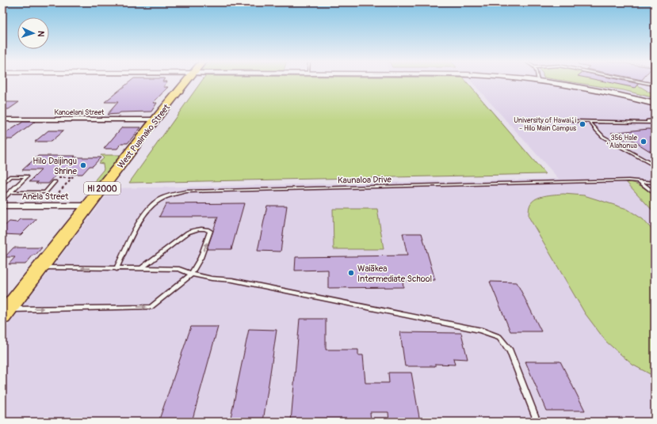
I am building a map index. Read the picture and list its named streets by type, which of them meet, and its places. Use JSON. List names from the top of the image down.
{
  "streets": {
    "highway": ["West Puainako Street", "HI 2000"],
    "street": ["Kanoelani Street", "Anela Street"],
    "lane": ["Kaunaloa Drive"]
  },
  "crossings": [
    ["Kanoelani Street", "West Puainako Street"],
    ["West Puainako Street", "Anela Street"]
  ],
  "places": [
    "University of Hawaiʻi - Hilo Main Campus",
    "356 Hale ʻAlahonua",
    "Hilo Daijingu Shrine",
    "Waiākea Intermediate School"
  ],
  "north": "right"
}
